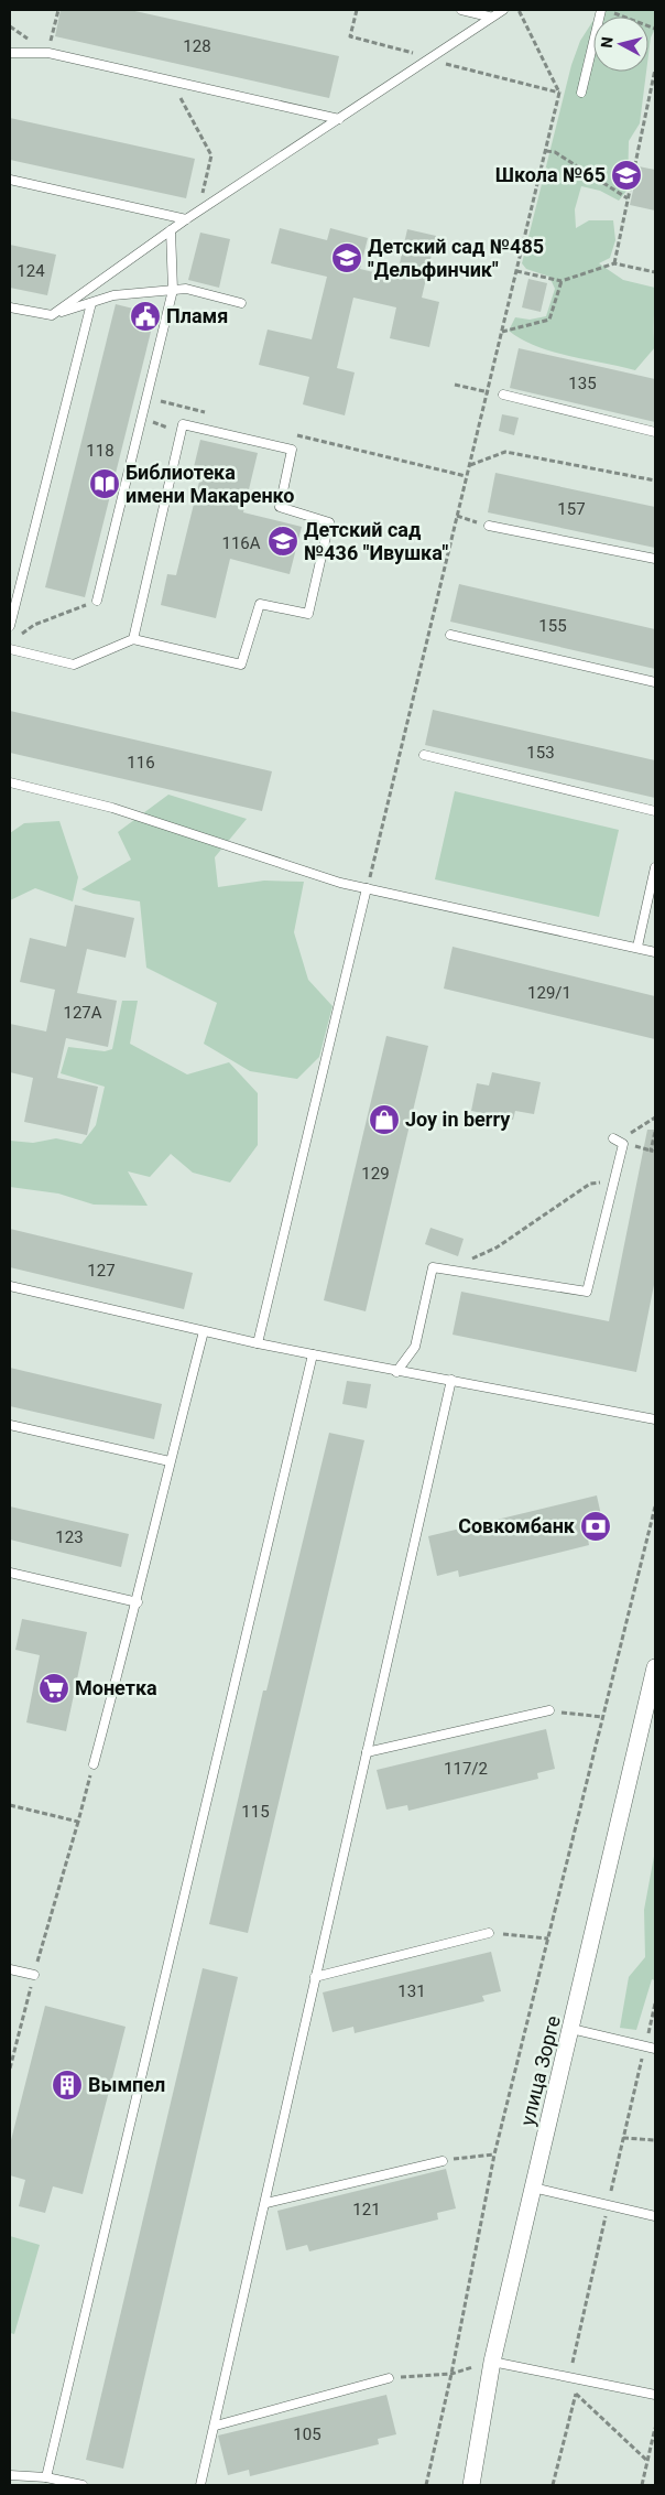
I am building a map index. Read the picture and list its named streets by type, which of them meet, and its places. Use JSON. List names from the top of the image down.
{
  "streets": {
    "street": ["улица Зорге"]
  },
  "places": {
    "school or university": ["Школа №65", "Детский сад №485 \"Дельфинчик\"", "Детский сад №436 \"Ивушка\""],
    "public building": ["Пламя"],
    "library": ["Библиотека имени Макаренко"],
    "shop": ["Joy in berry"],
    "bank": ["Совкомбанк"],
    "supermarket": ["Монетка"],
    "building": ["Вымпел"]
  },
  "house_numbers": [
    "128",
    "124",
    "135",
    "118",
    "157",
    "116А",
    "155",
    "153",
    "116",
    "129/1",
    "127А",
    "129",
    "127",
    "123",
    "117/2",
    "115",
    "131",
    "121",
    "105"
  ],
  "north": "left"
}
